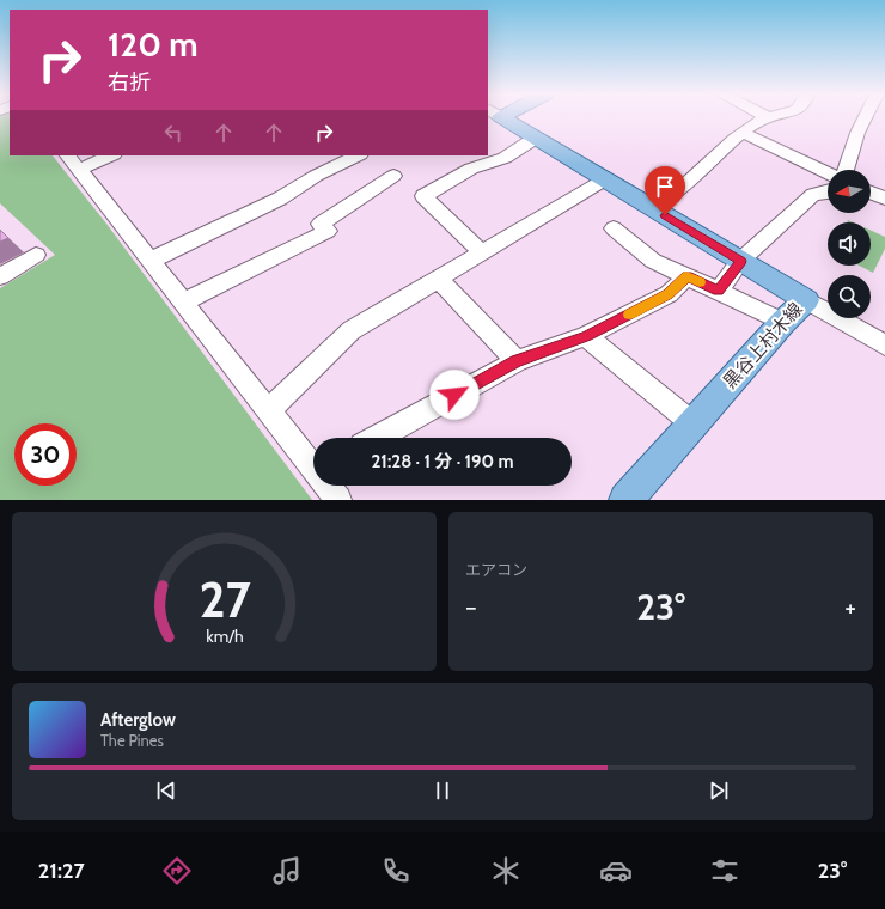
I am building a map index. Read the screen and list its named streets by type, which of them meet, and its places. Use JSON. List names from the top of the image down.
{
  "streets": {
    "main road": ["黒谷上村木線"]
  },
  "north": "left",
  "page": {
    "turn": ["120 m", "右折"],
    "limit": "30",
    "trip": "21:28 · 1 分 · 190 m",
    "tile": "エアコン",
    "heat": ["−", "23°", "+"],
    "song": ["Afterglow", "The Pines"],
    "tabs": ["21:27", "23°"],
    "gauge": ["27", "km/h"]
  }
}
